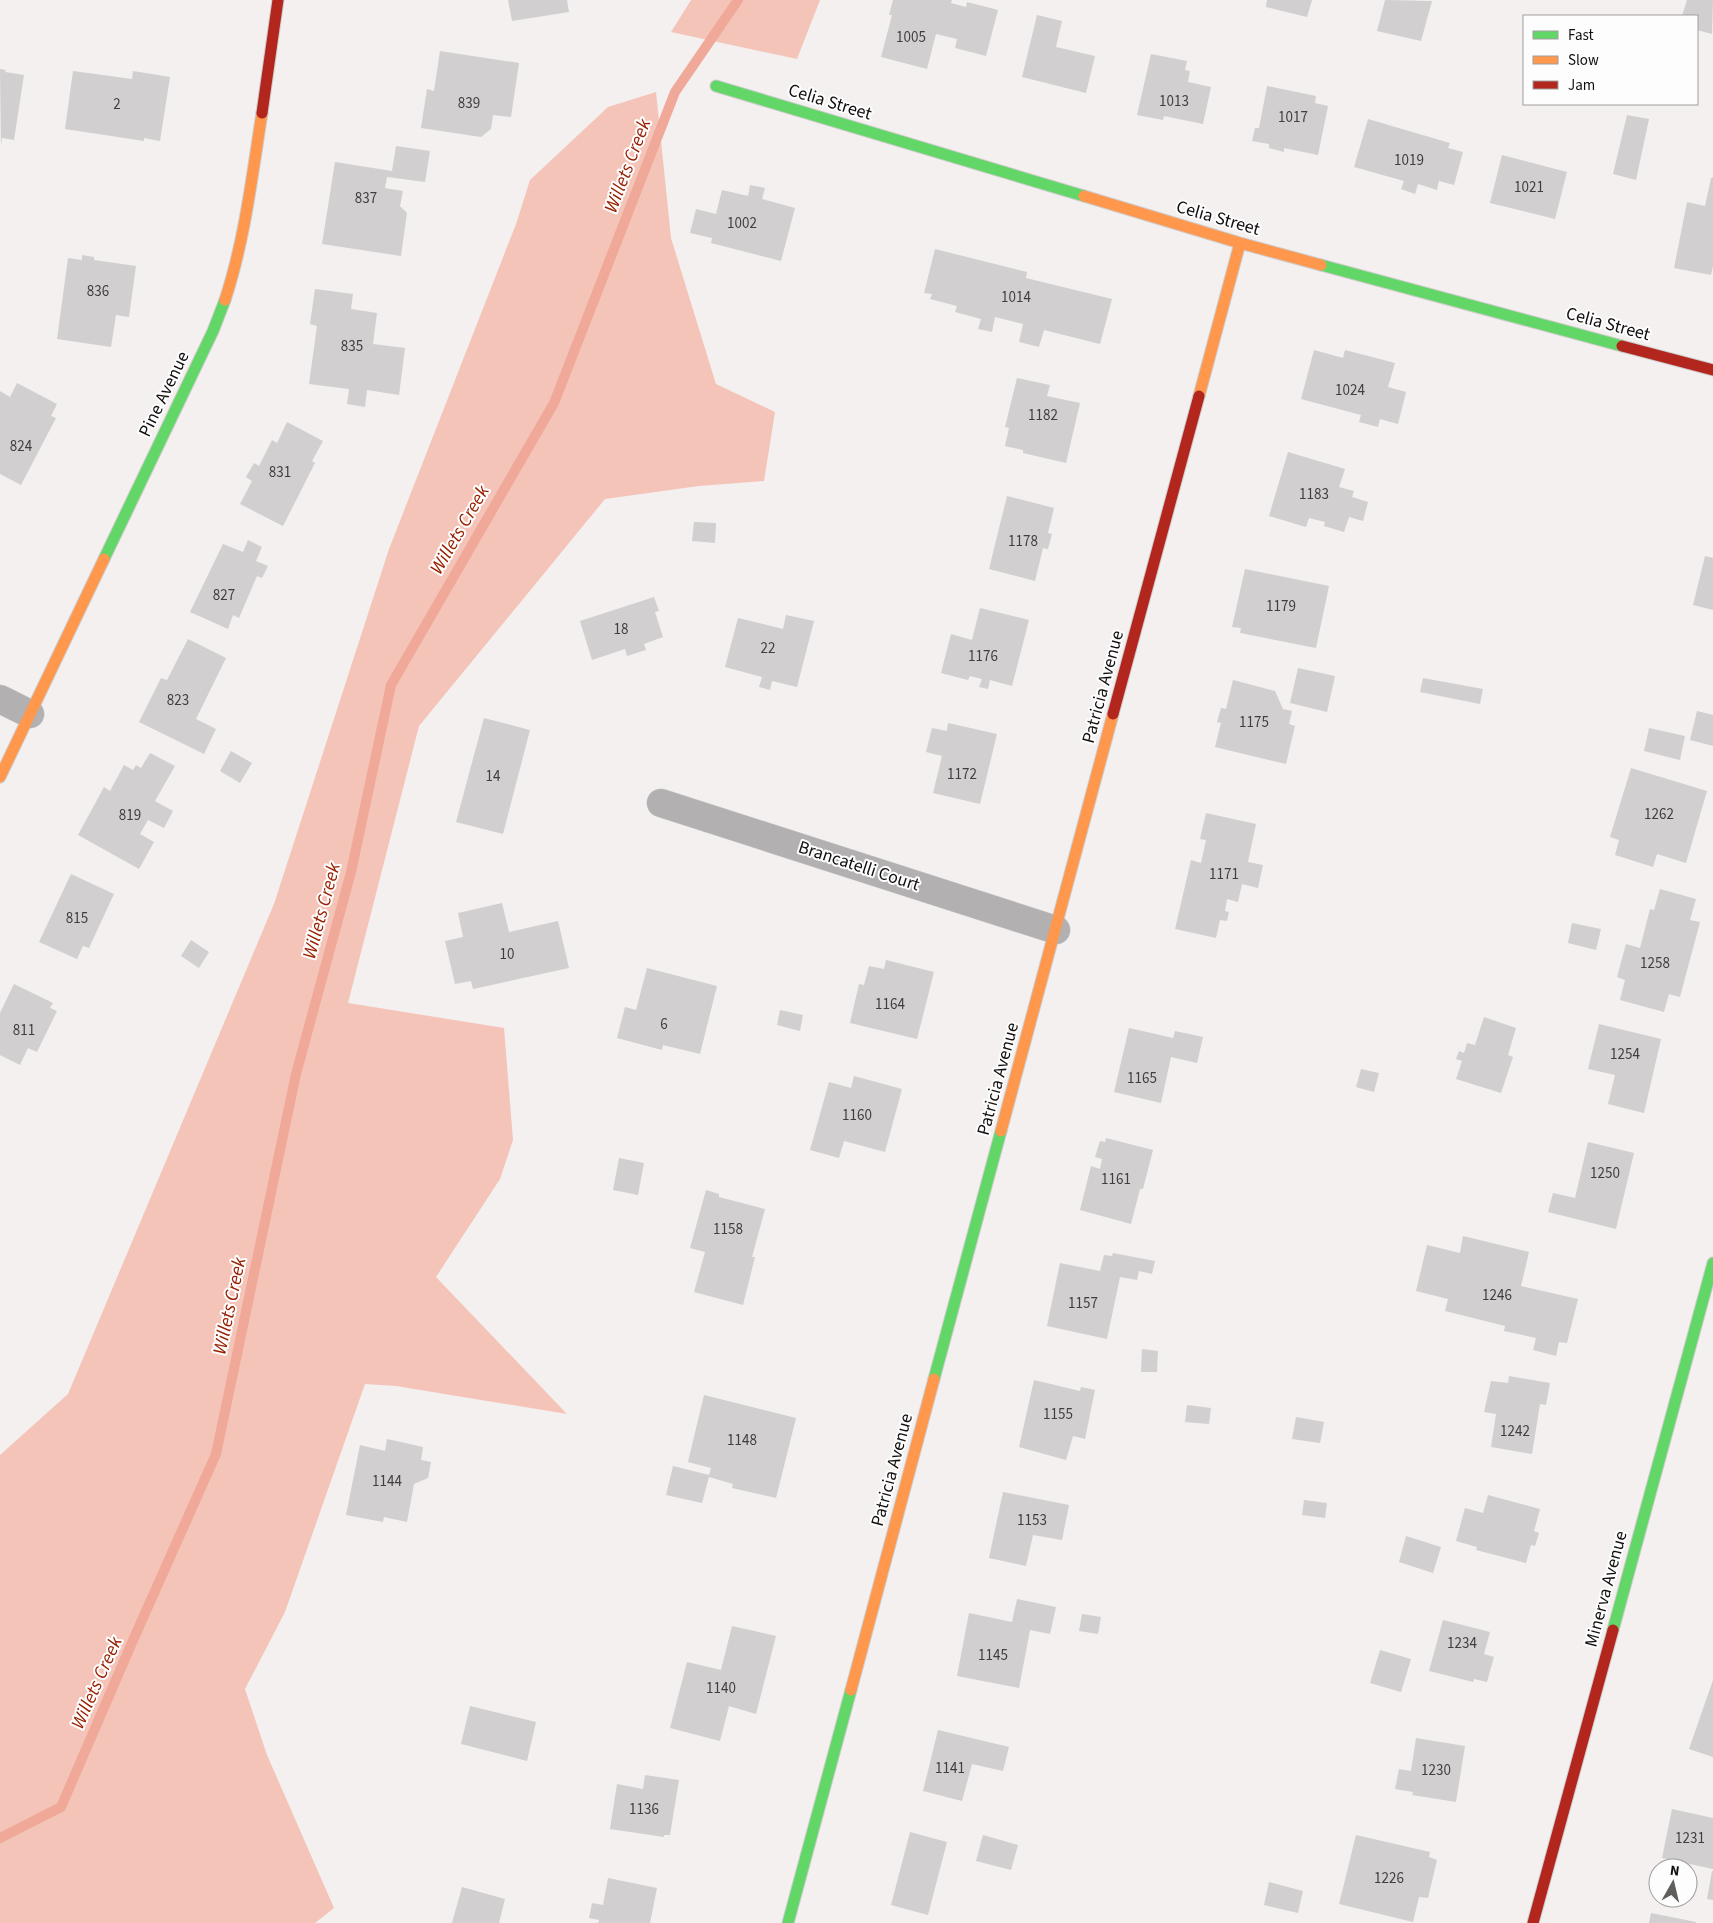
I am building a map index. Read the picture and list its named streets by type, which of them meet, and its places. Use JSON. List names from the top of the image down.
{
  "streets": {
    "street": [
      "Celia Street",
      "Pine Avenue",
      "Patricia Avenue",
      "Brancatelli Court",
      "Minerva Avenue"
    ]
  },
  "crossings": [
    ["Celia Street", "Patricia Avenue"],
    ["Patricia Avenue", "Brancatelli Court"]
  ],
  "water": ["Willets Creek"],
  "house_numbers": [
    "1005",
    "1013",
    "839",
    "2",
    "1017",
    "1019",
    "1021",
    "837",
    "1002",
    "836",
    "1014",
    "835",
    "1024",
    "1182",
    "824",
    "831",
    "1183",
    "1178",
    "827",
    "1179",
    "18",
    "22",
    "1176",
    "823",
    "1175",
    "1172",
    "14",
    "1262",
    "819",
    "1171",
    "815",
    "10",
    "1258",
    "1164",
    "6",
    "811",
    "1254",
    "1165",
    "1160",
    "1250",
    "1161",
    "1158",
    "1246",
    "1157",
    "1155",
    "1242",
    "1148",
    "1144",
    "1153",
    "1234",
    "1145",
    "1140",
    "1141",
    "1230",
    "1136",
    "1231",
    "1226"
  ],
  "legend": ["Fast", "Slow", "Jam"],
  "north": "top"
}
